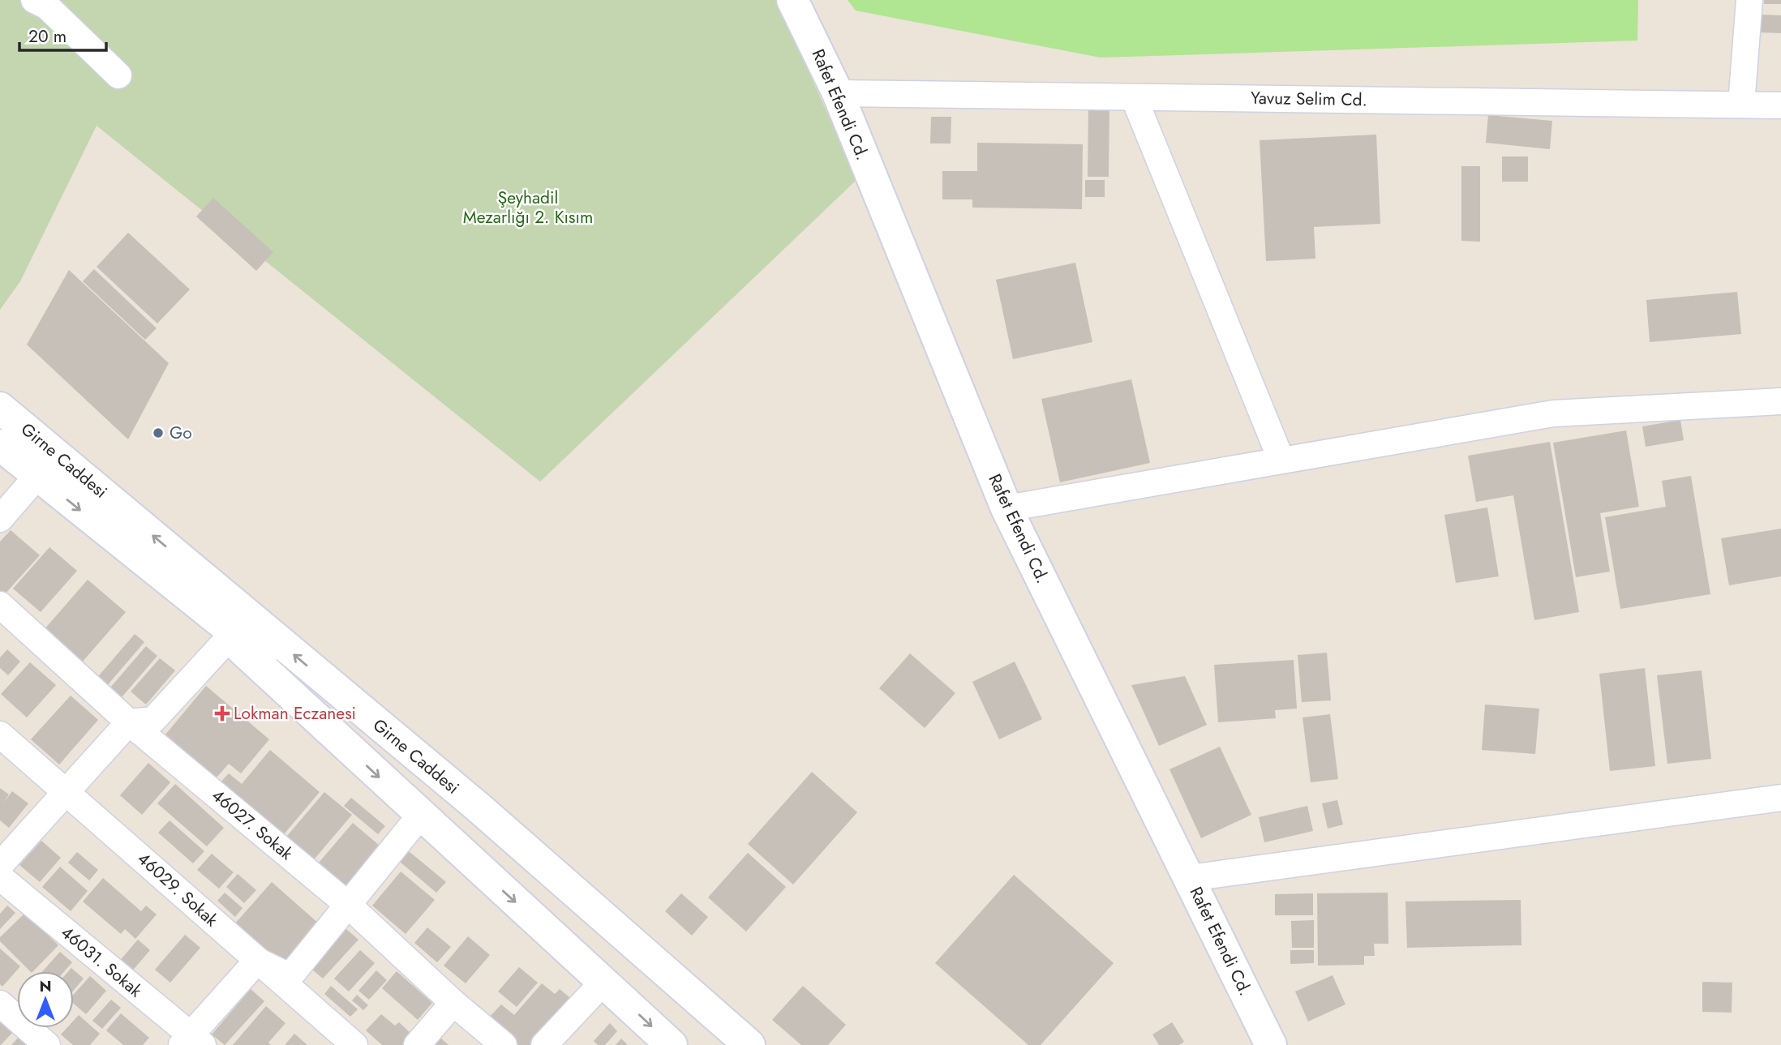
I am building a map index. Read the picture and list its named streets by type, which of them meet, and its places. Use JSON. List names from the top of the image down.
{
  "streets": {
    "main road": ["Rafet Efendi Cd.", "Girne Caddesi"],
    "street": [
      "Yavuz Selim Cd.",
      "46027. Sokak",
      "46029. Sokak",
      "46031. Sokak"
    ]
  },
  "crossings": [
    ["Yavuz Selim Cd.", "Rafet Efendi Cd."]
  ],
  "parks": ["Şeyhadil Mezarlığı 2. Kısım"],
  "places": {
    "other": ["Go"],
    "health": ["Lokman Eczanesi"]
  },
  "scale_bar": "20 m",
  "north": "top"
}
